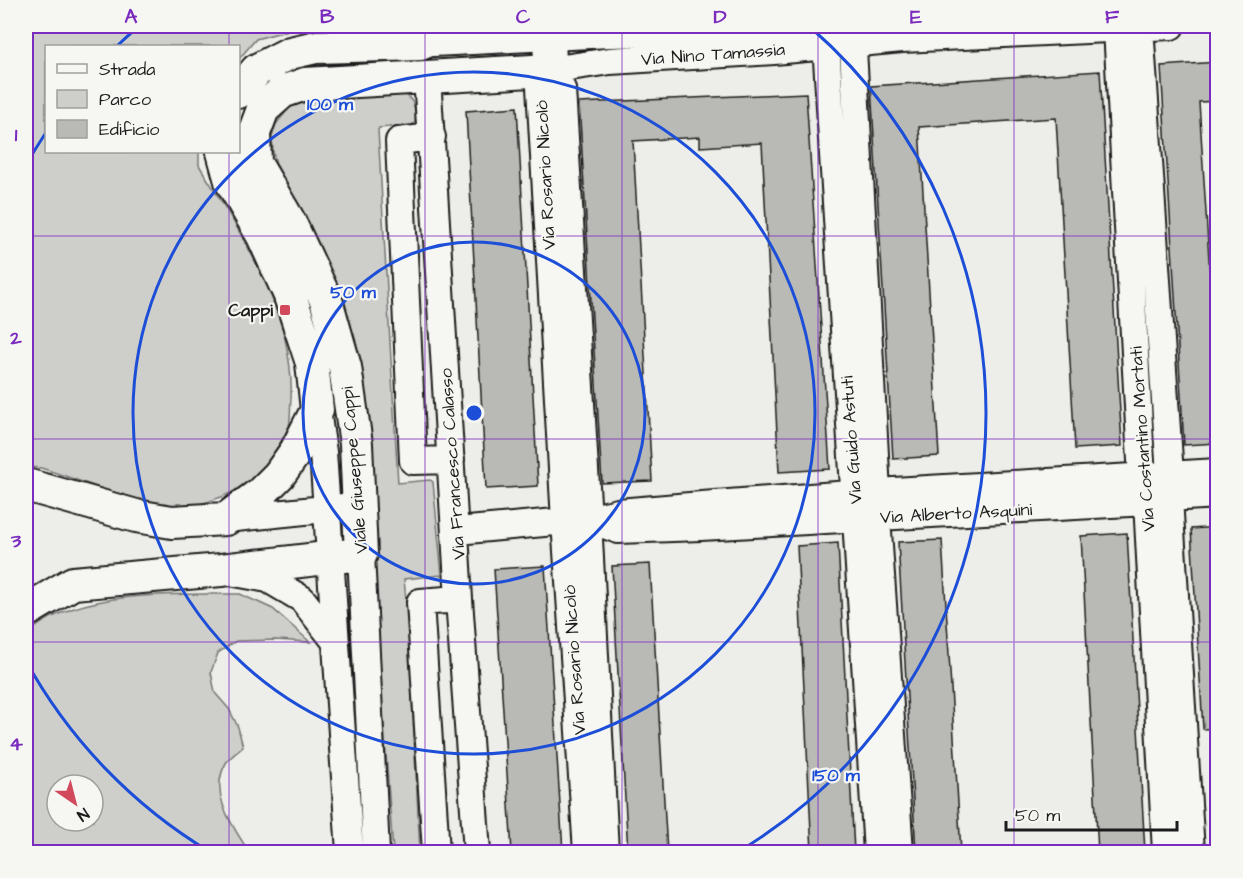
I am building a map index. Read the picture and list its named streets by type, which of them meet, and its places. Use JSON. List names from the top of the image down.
{
  "streets": {
    "street": [
      "Via Nino Tamassia",
      "Via Rosario Nicolò",
      "Via Costantino Mortati",
      "Via Guido Astuti",
      "Via Francesco Calasso",
      "Viale Giuseppe Cappi",
      "Via Alberto Asquini"
    ]
  },
  "crossings": [
    ["Via Nino Tamassia", "Via Rosario Nicolò"],
    ["Via Nino Tamassia", "Via Costantino Mortati"],
    ["Via Nino Tamassia", "Via Guido Astuti"],
    ["Via Nino Tamassia", "Via Francesco Calasso"],
    ["Via Nino Tamassia", "Viale Giuseppe Cappi"],
    ["Via Rosario Nicolò", "Via Alberto Asquini"],
    ["Via Costantino Mortati", "Via Alberto Asquini"],
    ["Via Guido Astuti", "Via Alberto Asquini"],
    ["Via Francesco Calasso", "Via Alberto Asquini"]
  ],
  "places": {
    "transit": ["Cappi"]
  },
  "legend": ["Strada", "Parco", "Edificio"],
  "scale_bar": "50 m",
  "north": "bottom right",
  "grid": {
    "columns": [
      "A",
      "B",
      "C",
      "D",
      "E",
      "F"
    ],
    "rows": [
      "1",
      "2",
      "3",
      "4"
    ]
  },
  "rings": ["100 m", "50 m", "150 m"]
}
